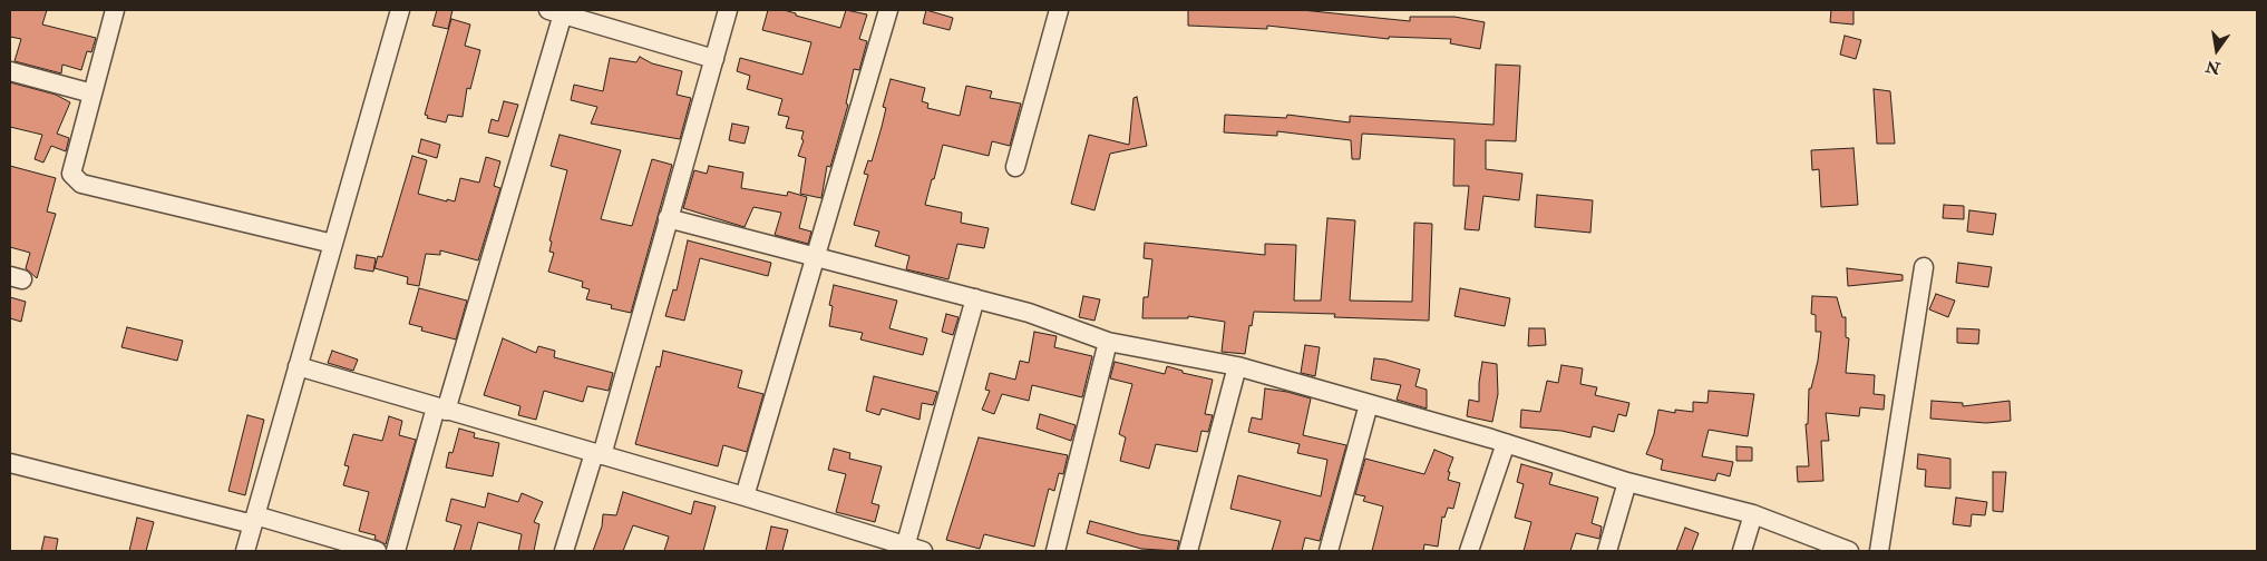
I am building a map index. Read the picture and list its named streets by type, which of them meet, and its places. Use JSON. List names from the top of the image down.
{
  "north": "bottom"
}
